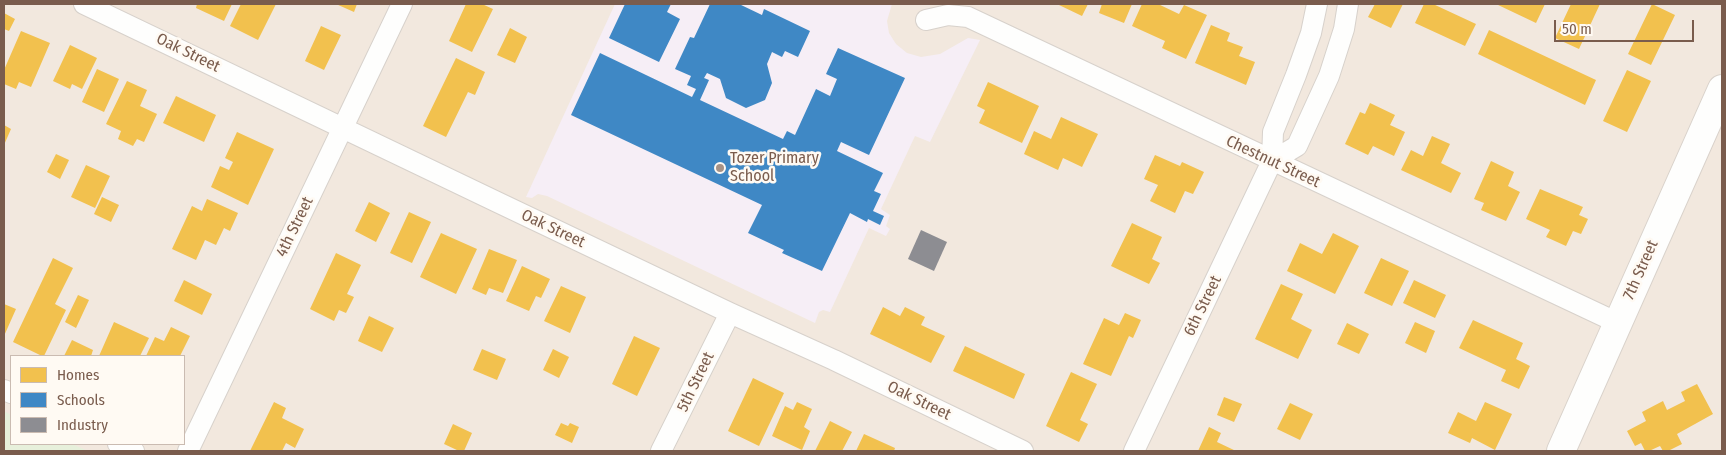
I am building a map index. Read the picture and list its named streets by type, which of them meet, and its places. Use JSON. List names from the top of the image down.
{
  "streets": {
    "street": [
      "Oak Street",
      "Chestnut Street",
      "4th Street",
      "7th Street",
      "6th Street",
      "5th Street"
    ]
  },
  "crossings": [
    ["Oak Street", "4th Street"],
    ["Oak Street", "5th Street"],
    ["Chestnut Street", "7th Street"],
    ["Chestnut Street", "6th Street"]
  ],
  "places": ["Tozer Primary School"],
  "legend": ["Homes", "Schools", "Industry"],
  "scale_bar": "50 m"
}
